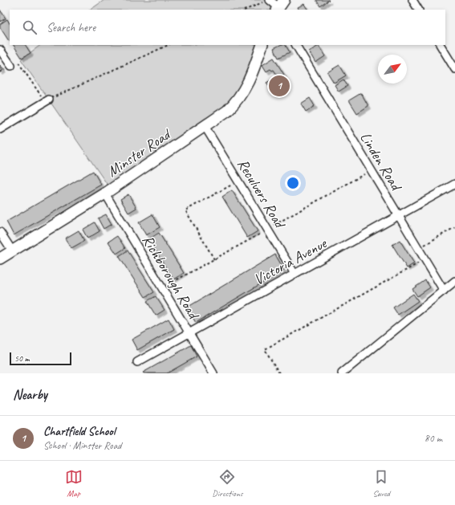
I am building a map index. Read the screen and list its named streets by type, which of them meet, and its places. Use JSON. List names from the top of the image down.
{
  "streets": {
    "street": [
      "Minster Road",
      "Linden Road",
      "Reculvers Road",
      "Victoria Avenue",
      "Richborough Road"
    ]
  },
  "crossings": [
    ["Minster Road", "Reculvers Road"],
    ["Minster Road", "Richborough Road"],
    ["Linden Road", "Victoria Avenue"],
    ["Reculvers Road", "Victoria Avenue"],
    ["Victoria Avenue", "Richborough Road"]
  ],
  "scale_bar": "50 m",
  "north": "top right",
  "page": {
    "search": "Search here",
    "pins": "1",
    "scale": "50 m",
    "heading": "Nearby",
    "list": [
      {
        "mark": "1",
        "name": "Chartfield School",
        "note": "School · Minster Road",
        "value": "80 m"
      }
    ],
    "nav": ["Map", "Directions", "Saved"]
  }
}
